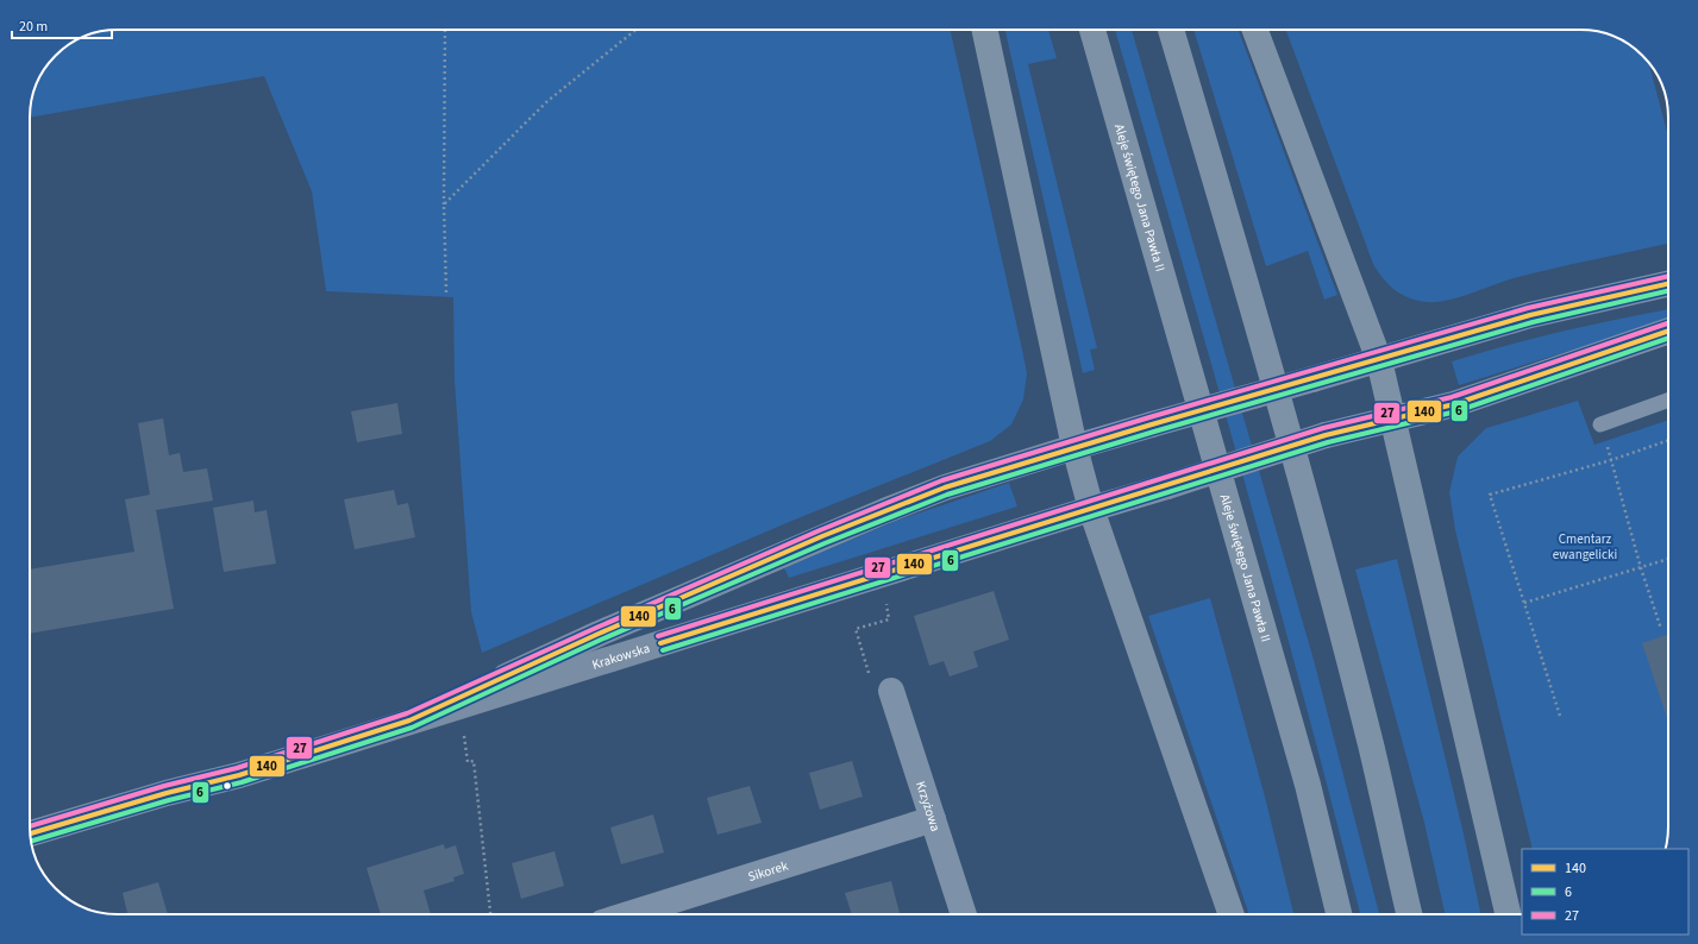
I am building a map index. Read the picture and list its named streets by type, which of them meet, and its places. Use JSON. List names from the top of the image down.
{
  "streets": {
    "highway": ["Aleje świętego Jana Pawła II"],
    "main road": ["Krakowska"],
    "street": ["Krzyżowa", "Sikorek"]
  },
  "crossings": [
    ["Krzyżowa", "Sikorek"]
  ],
  "parks": ["Cmentarz ewangelicki"],
  "lines": ["transit line 27", "transit line 140", "transit line 6"],
  "legend": ["140", "6", "27"],
  "scale_bar": "20 m"
}
